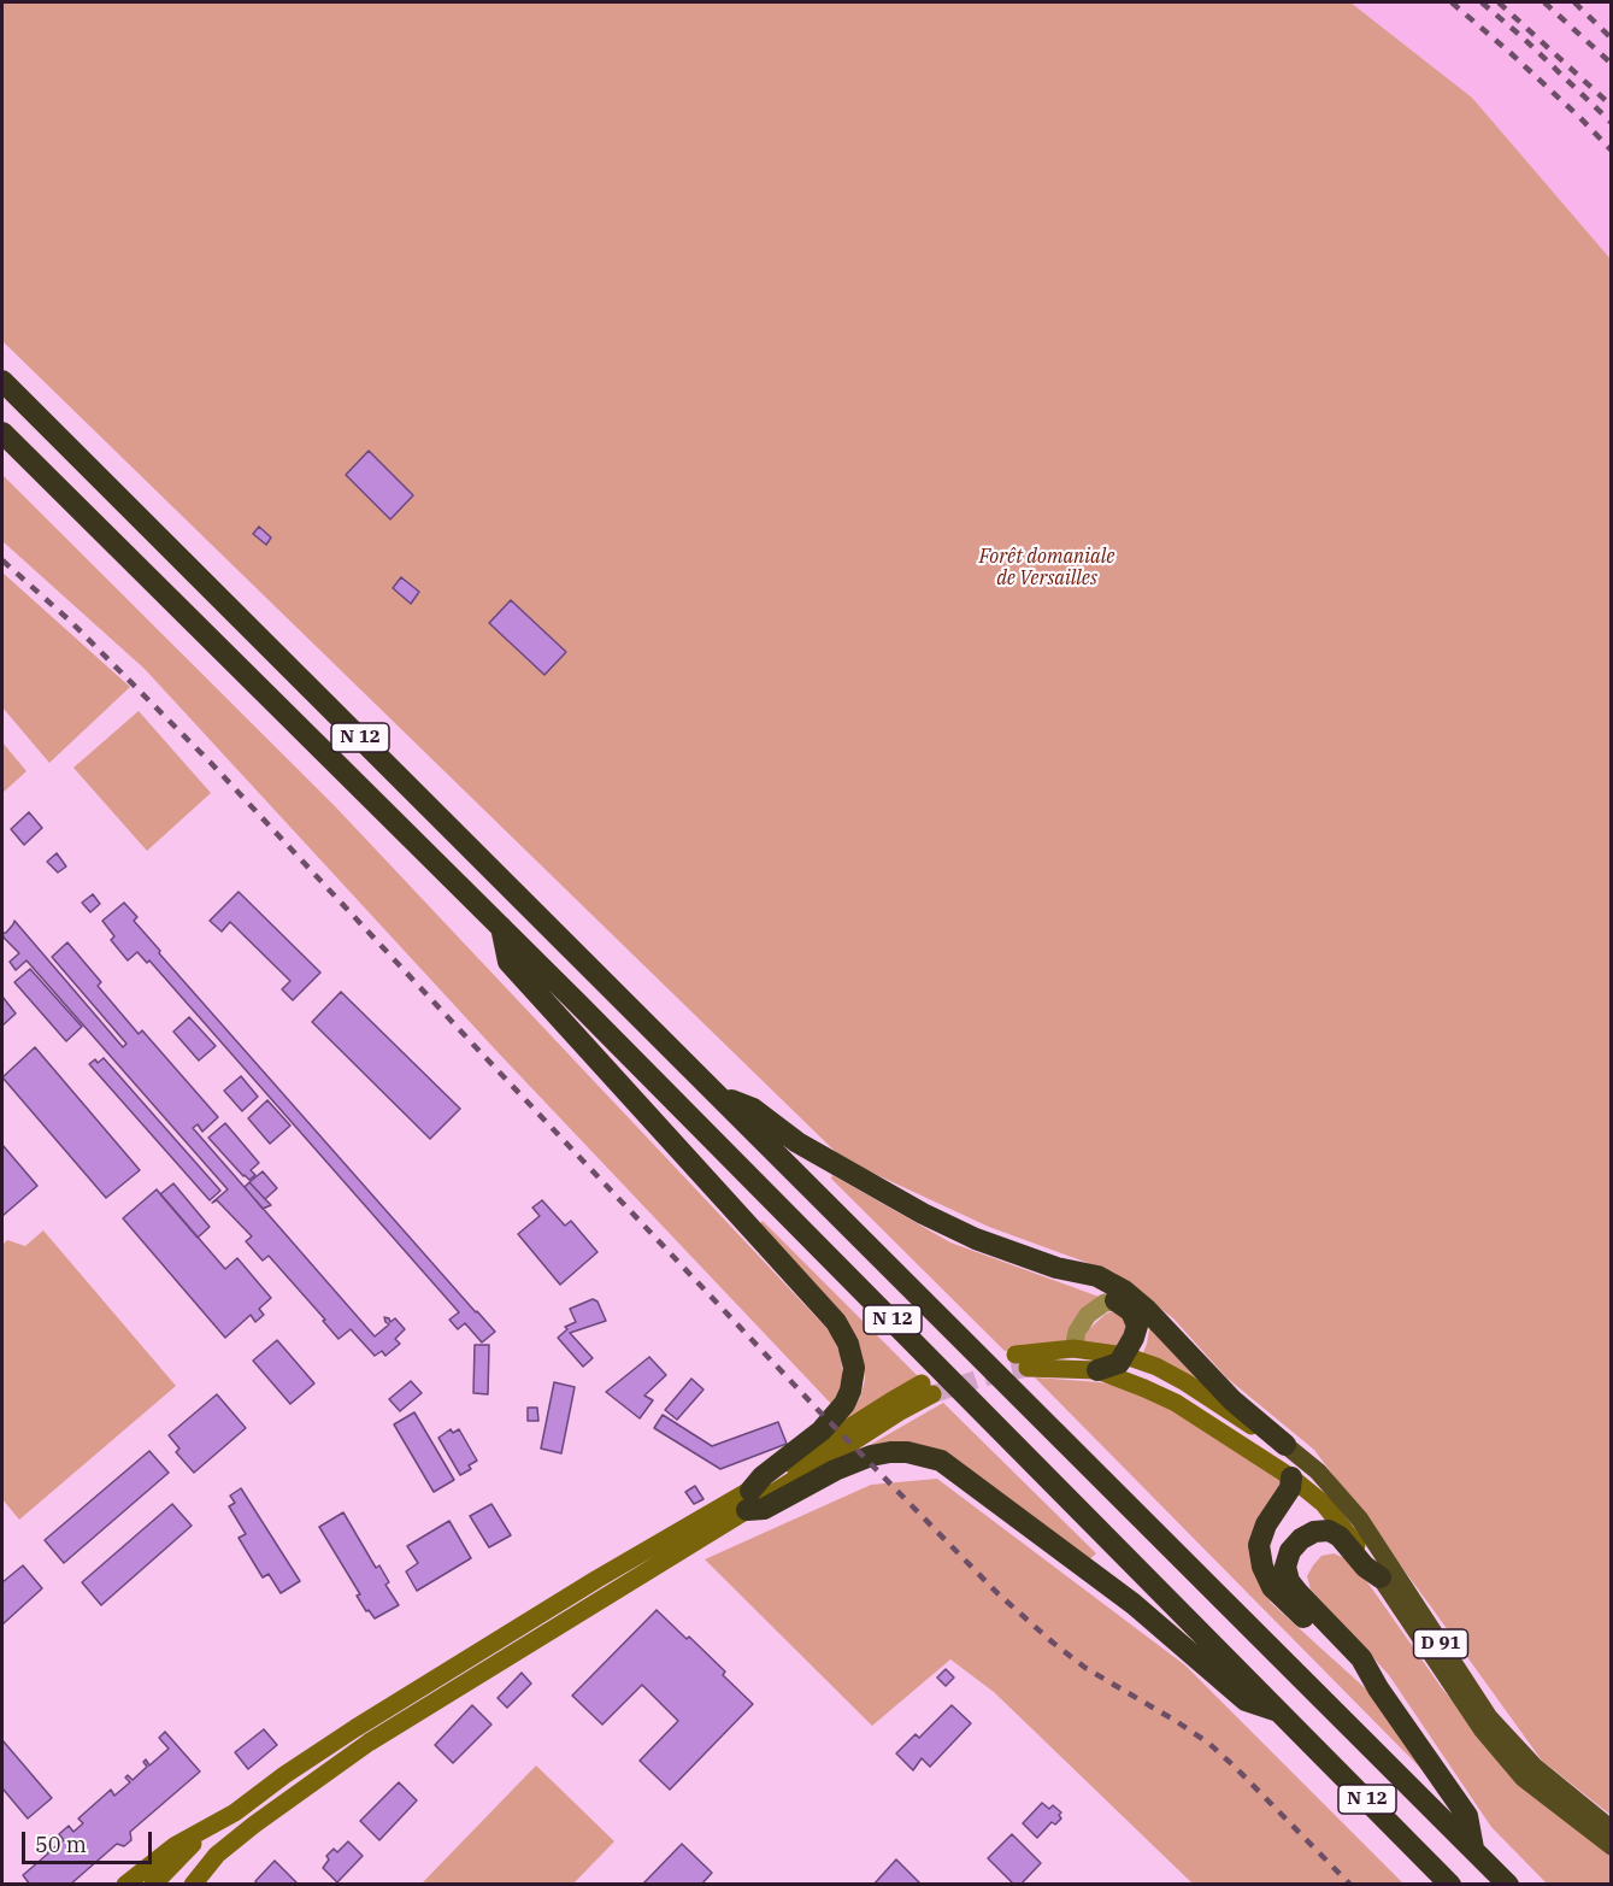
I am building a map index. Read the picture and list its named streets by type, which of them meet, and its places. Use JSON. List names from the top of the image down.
{
  "streets": {
    "highway": ["N 12"],
    "main road": ["D 91"]
  },
  "parks": ["Forêt domaniale de Versailles"],
  "scale_bar": "50 m"
}
